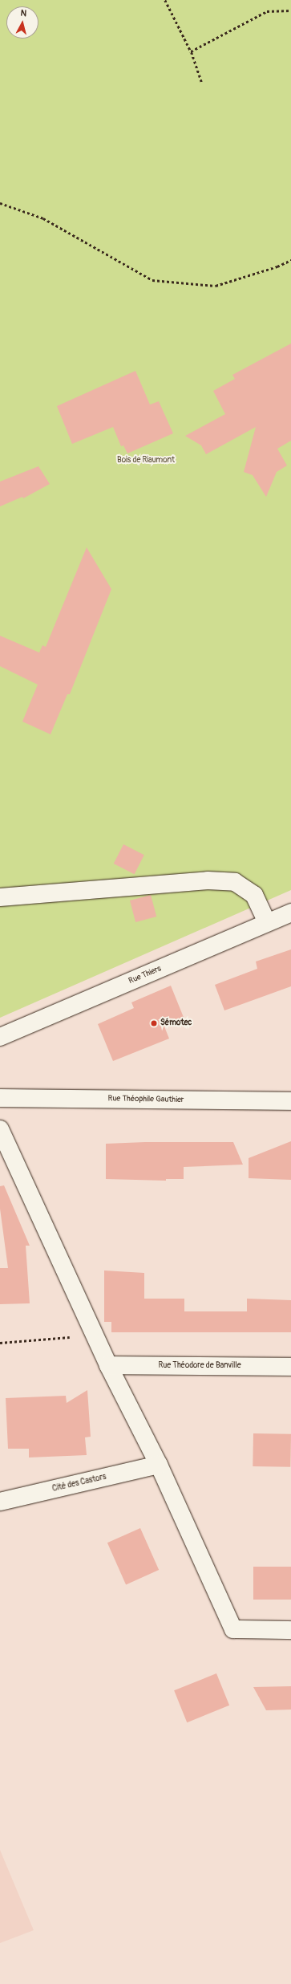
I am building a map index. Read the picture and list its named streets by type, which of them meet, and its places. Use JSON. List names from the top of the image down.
{
  "streets": {
    "street": [
      "Rue Thiers",
      "Rue Théophile Gauthier",
      "Rue Théodore de Banville",
      "Cité des Castors"
    ]
  },
  "parks": ["Bois de Riaumont"],
  "places": ["Sémotec"],
  "north": "top"
}
